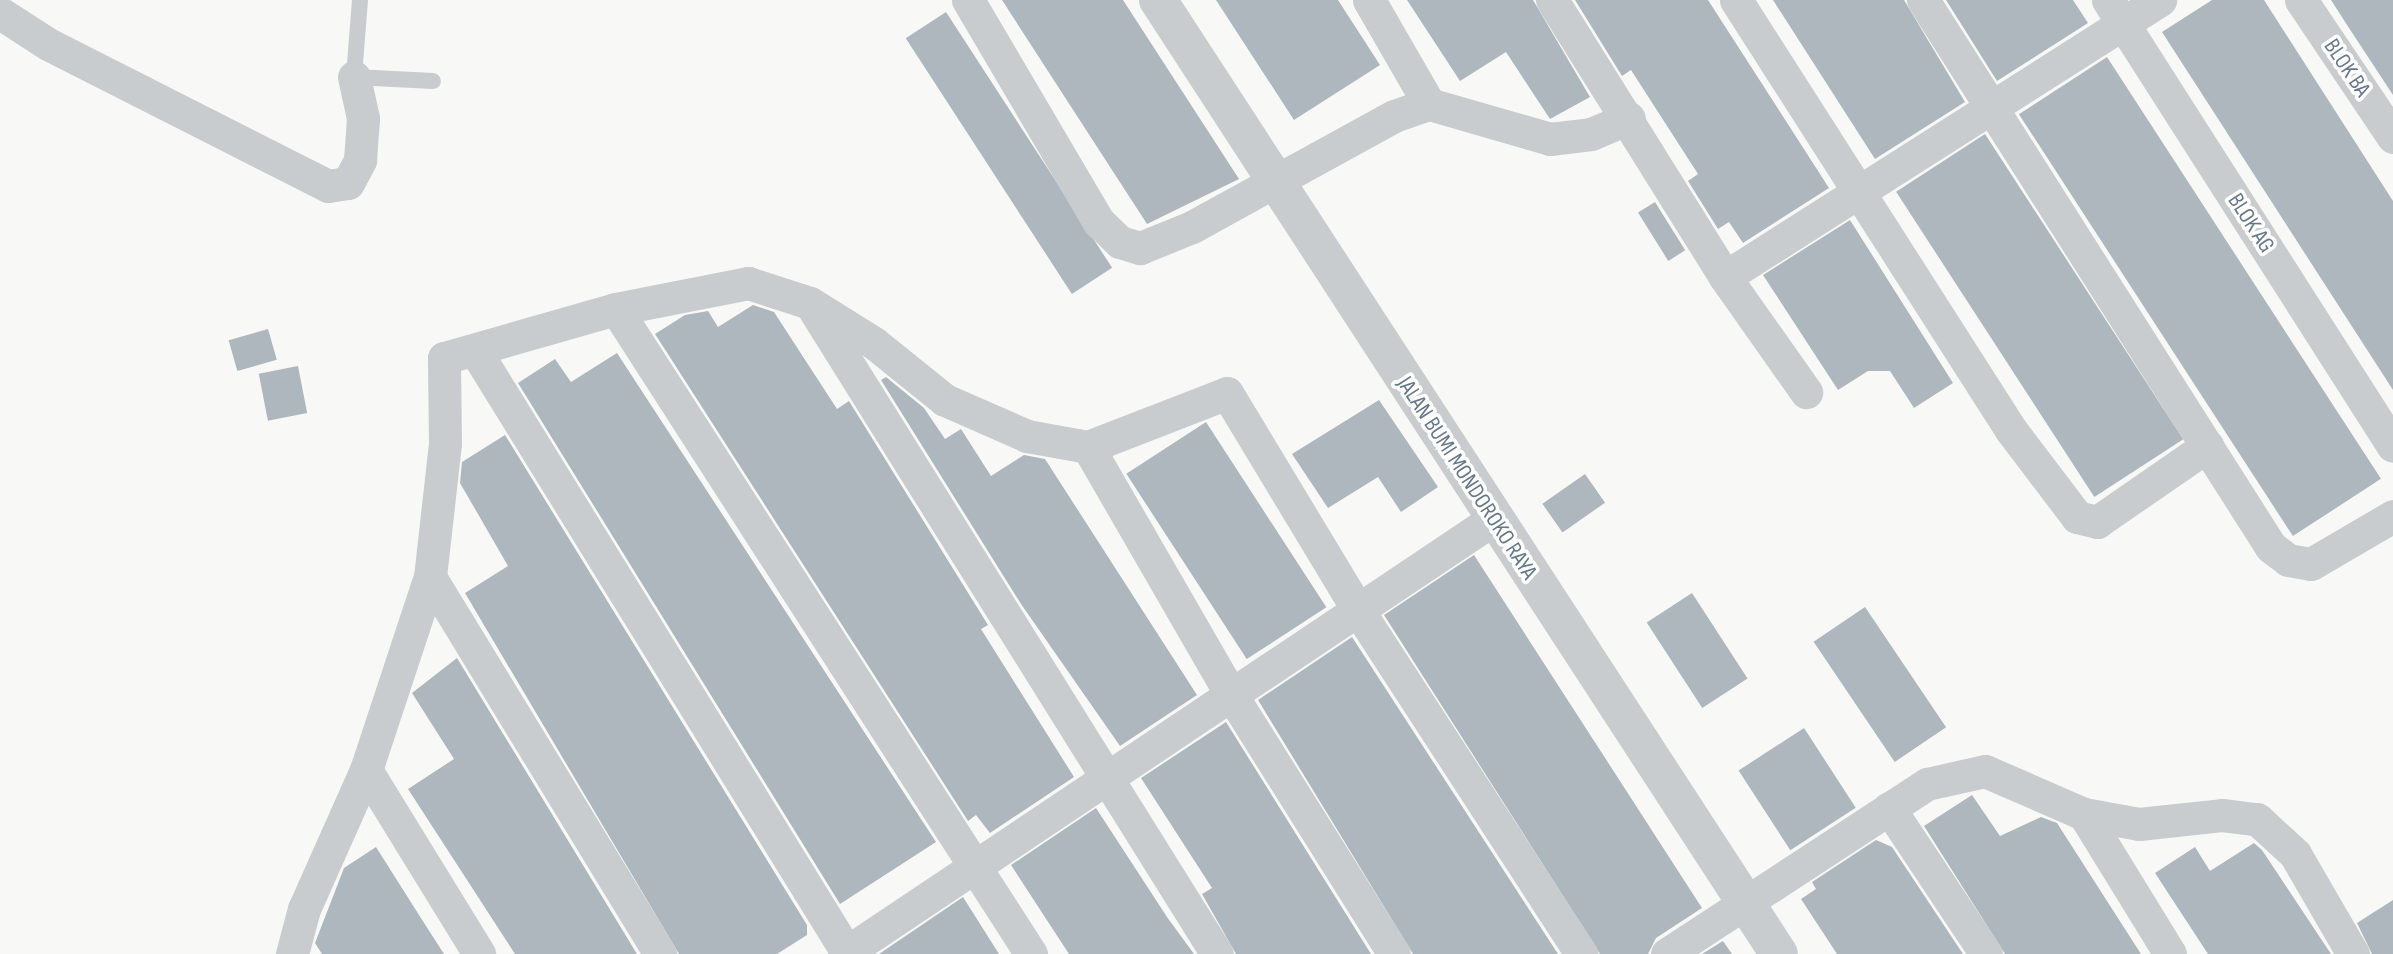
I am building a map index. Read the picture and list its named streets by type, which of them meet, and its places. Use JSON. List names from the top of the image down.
{
  "streets": {
    "street": ["BLOK BA", "BLOK AG", "JALAN BUMI MONDOROKO RAYA"]
  }
}
